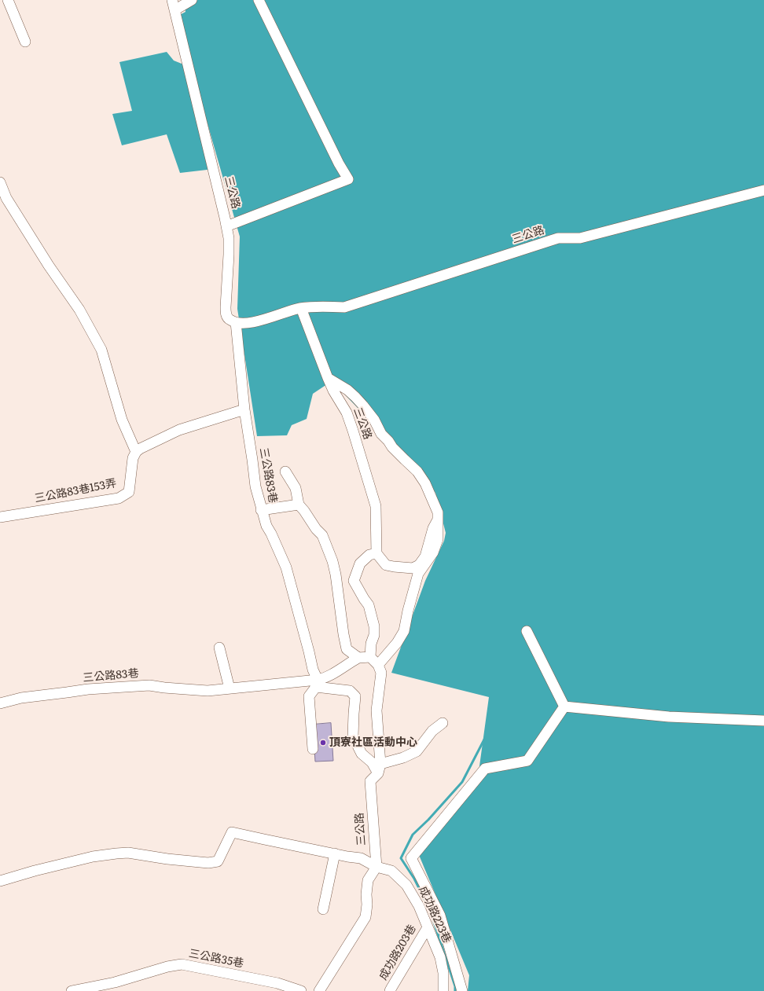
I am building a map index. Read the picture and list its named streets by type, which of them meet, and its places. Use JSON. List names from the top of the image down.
{
  "streets": {
    "street": [
      "三公路",
      "三公路83巷",
      "三公路83巷153弄",
      "成功路223巷",
      "成功路203巷",
      "三公路35巷"
    ]
  },
  "crossings": [
    ["三公路", "三公路83巷"],
    ["三公路", "成功路223巷"],
    ["成功路223巷", "成功路203巷"]
  ],
  "places": ["頂寮社區活動中心"]
}
